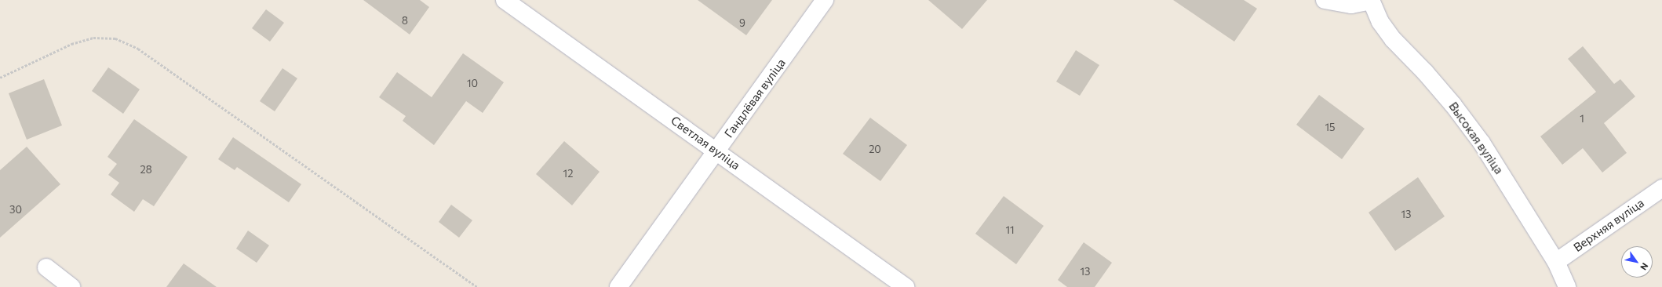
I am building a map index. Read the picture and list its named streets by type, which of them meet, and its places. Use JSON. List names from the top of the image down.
{
  "streets": {
    "street": [
      "Гандлёвая вуліца",
      "Высокая вуліца",
      "Светлая вуліца",
      "Верхняя вуліца"
    ]
  },
  "crossings": [
    ["Гандлёвая вуліца", "Светлая вуліца"],
    ["Высокая вуліца", "Верхняя вуліца"]
  ],
  "house_numbers": [
    "8",
    "9",
    "10",
    "1",
    "15",
    "20",
    "28",
    "12",
    "30",
    "13",
    "11",
    "13"
  ],
  "north": "bottom right"
}
